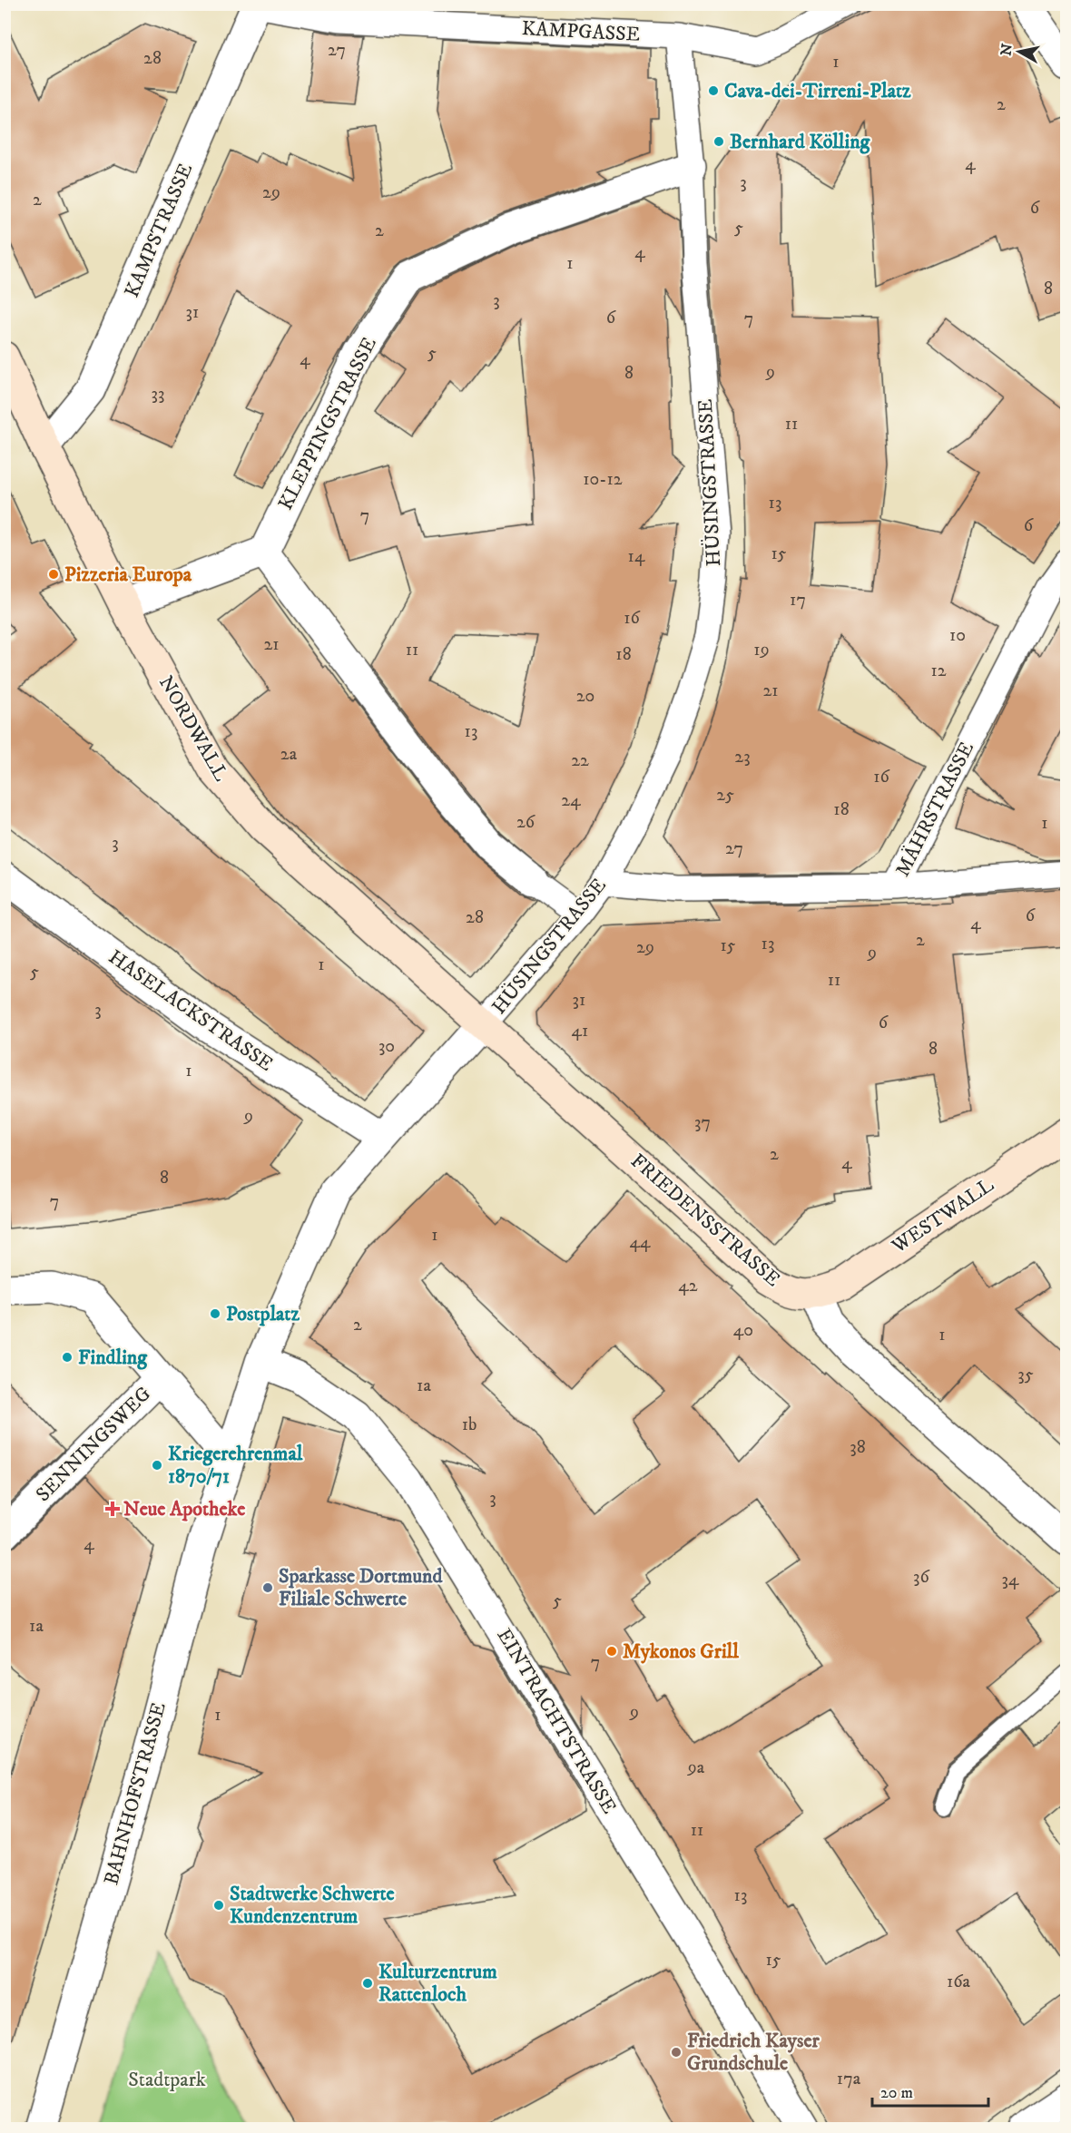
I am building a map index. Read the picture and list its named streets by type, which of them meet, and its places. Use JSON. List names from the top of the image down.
{
  "streets": {
    "main road": ["NORDWALL", "WESTWALL", "FRIEDENSSTRASSE"],
    "street": [
      "KAMPGASSE",
      "KAMPSTRASSE",
      "KLEPPINGSTRASSE",
      "HÜSINGSTRASSE",
      "MÄHRSTRASSE",
      "HASELACKSTRASSE",
      "SENNINGSWEG",
      "EINTRACHTSTRASSE",
      "BAHNHOFSTRASSE"
    ]
  },
  "crossings": [
    ["KAMPGASSE", "KAMPSTRASSE"],
    ["KAMPGASSE", "HÜSINGSTRASSE"],
    ["KAMPSTRASSE", "NORDWALL"],
    ["KLEPPINGSTRASSE", "HÜSINGSTRASSE"],
    ["HÜSINGSTRASSE", "NORDWALL"],
    ["HÜSINGSTRASSE", "MÄHRSTRASSE"],
    ["HÜSINGSTRASSE", "HASELACKSTRASSE"],
    ["HÜSINGSTRASSE", "FRIEDENSSTRASSE"],
    ["NORDWALL", "FRIEDENSSTRASSE"],
    ["WESTWALL", "FRIEDENSSTRASSE"]
  ],
  "parks": ["Stadtpark"],
  "places": {
    "other": [
      "Cava-dei-Tirreni-Platz",
      "Bernhard Kölling",
      "Pizzeria Europa",
      "Postplatz",
      "Findling",
      "Kriegerehrenmal 1870/71",
      "Sparkasse Dortmund Filiale Schwerte",
      "Mykonos Grill",
      "Stadtwerke Schwerte Kundenzentrum",
      "Kulturzentrum Rattenloch",
      "Friedrich Kayser Grundschule"
    ],
    "health": ["Neue Apotheke"]
  },
  "house_numbers": [
    "27",
    "28",
    "1",
    "2",
    "4",
    "3",
    "29",
    "2",
    "6",
    "5",
    "2",
    "4",
    "1",
    "8",
    "3",
    "31",
    "6",
    "7",
    "5",
    "4",
    "9",
    "8",
    "33",
    "11",
    "10-12",
    "13",
    "7",
    "6",
    "15",
    "14",
    "17",
    "16",
    "10",
    "21",
    "11",
    "19",
    "18",
    "12",
    "21",
    "20",
    "13",
    "2a",
    "23",
    "22",
    "16",
    "25",
    "24",
    "18",
    "26",
    "1",
    "3",
    "27",
    "6",
    "28",
    "4",
    "2",
    "13",
    "15",
    "29",
    "9",
    "1",
    "5",
    "11",
    "31",
    "3",
    "6",
    "41",
    "30",
    "8",
    "1",
    "9",
    "37",
    "2",
    "4",
    "8",
    "7",
    "1",
    "44",
    "42",
    "2",
    "40",
    "1",
    "35",
    "1a",
    "1b",
    "38",
    "3",
    "4",
    "36",
    "34",
    "5",
    "1a",
    "7",
    "9",
    "1",
    "9a",
    "11",
    "13",
    "15",
    "16a",
    "17a"
  ],
  "scale_bar": "20 m",
  "north": "left"
}
